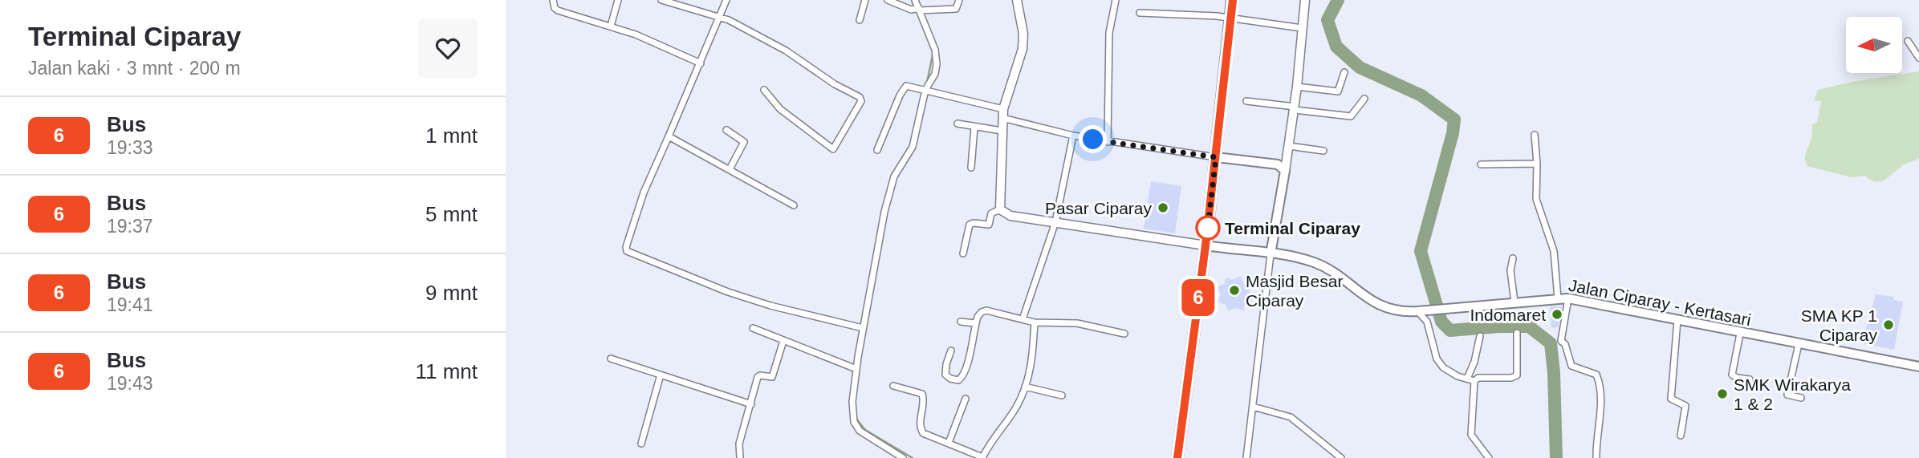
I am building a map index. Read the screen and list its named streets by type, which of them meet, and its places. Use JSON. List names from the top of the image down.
{
  "streets": {
    "main road": ["Jalan Ciparay - Kertasari"]
  },
  "places": [
    "Pasar Ciparay",
    "Terminal Ciparay",
    "Masjid Besar Ciparay",
    "Indomaret",
    "SMA KP 1 Ciparay",
    "SMK Wirakarya 1 & 2"
  ],
  "lines": ["bus line 6"],
  "north": "left",
  "page": {
    "heading": ["Terminal Ciparay", "Jalan kaki · 3 mnt · 200 m"],
    "on_map": "6",
    "list": [
      {
        "mark": "6",
        "name": "Bus",
        "note": "19:33",
        "value": "1 mnt"
      },
      {
        "mark": "6",
        "name": "Bus",
        "note": "19:37",
        "value": "5 mnt"
      },
      {
        "mark": "6",
        "name": "Bus",
        "note": "19:41",
        "value": "9 mnt"
      },
      {
        "mark": "6",
        "name": "Bus",
        "note": "19:43",
        "value": "11 mnt"
      }
    ]
  }
}
